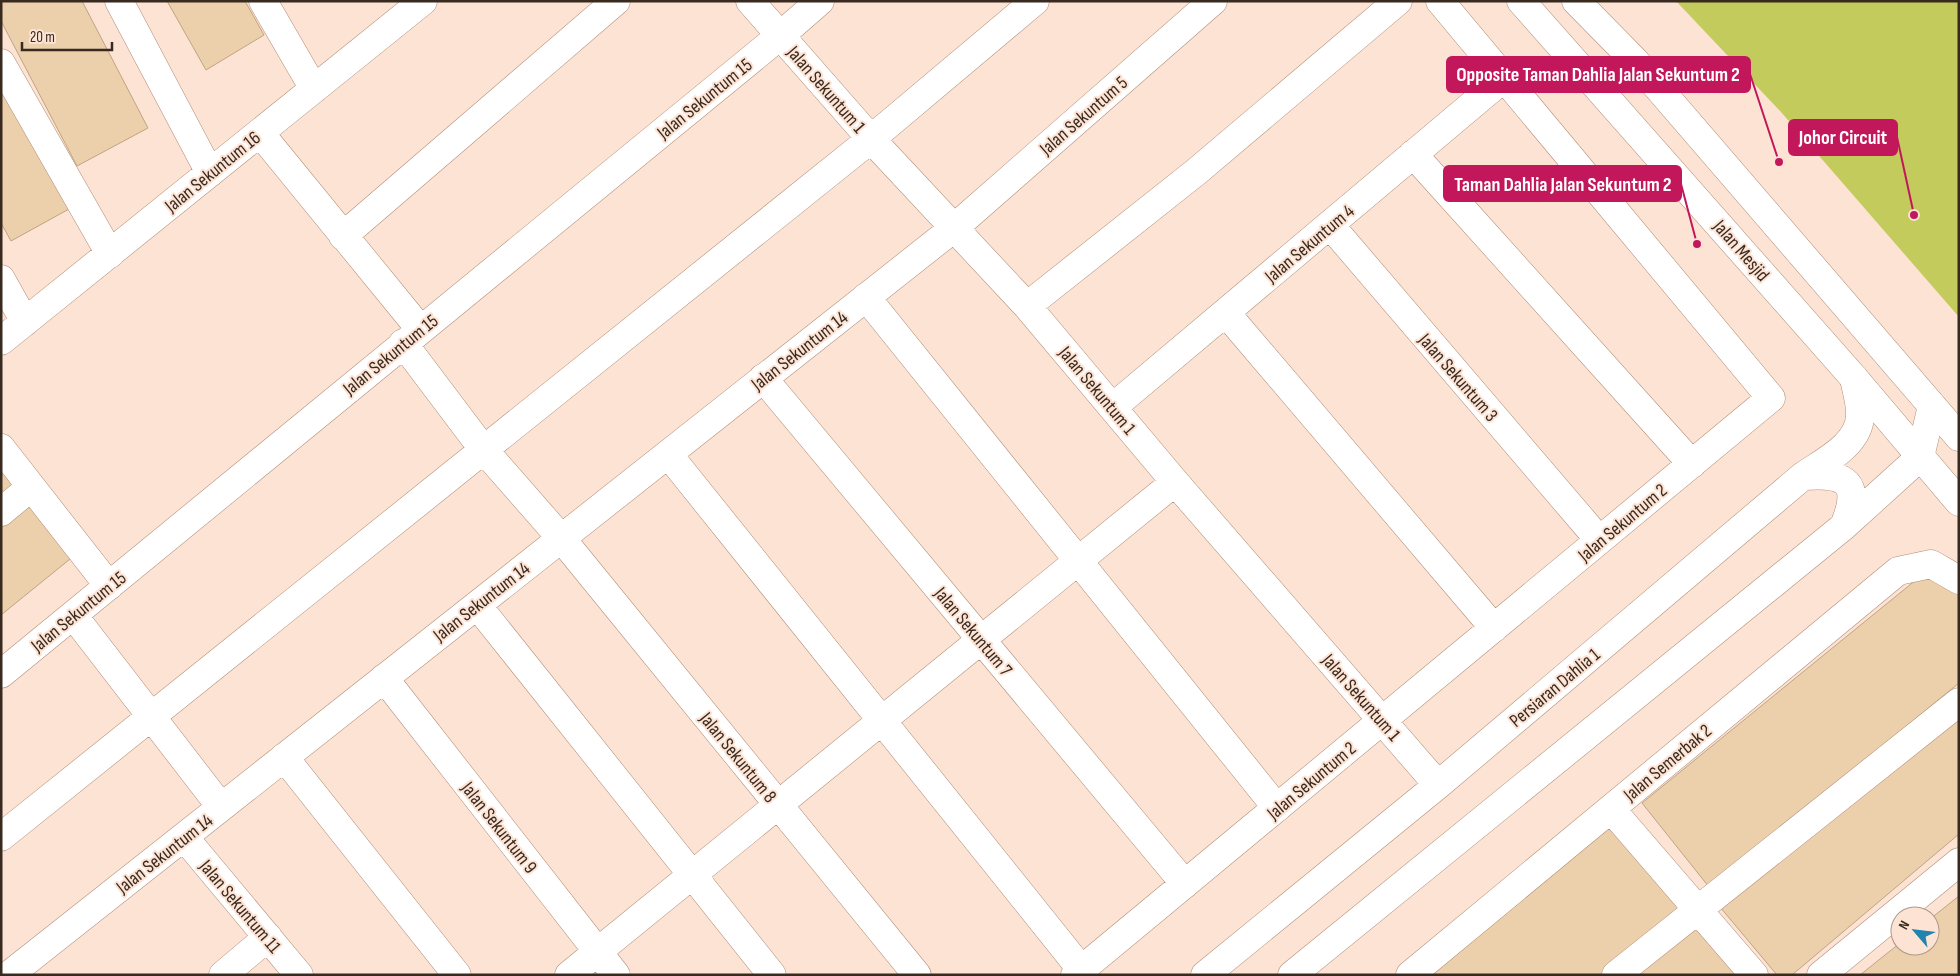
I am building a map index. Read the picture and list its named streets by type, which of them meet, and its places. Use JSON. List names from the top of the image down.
{
  "streets": {
    "street": [
      "Jalan Sekuntum 1",
      "Jalan Sekuntum 15",
      "Jalan Sekuntum 5",
      "Jalan Sekuntum 16",
      "Jalan Sekuntum 4",
      "Jalan Mesjid",
      "Jalan Sekuntum 14",
      "Jalan Sekuntum 3",
      "Jalan Sekuntum 2",
      "Jalan Sekuntum 7",
      "Persiaran Dahlia 1",
      "Jalan Sekuntum 8",
      "Jalan Semerbak 2",
      "Jalan Sekuntum 9",
      "Jalan Sekuntum 11"
    ]
  },
  "crossings": [
    ["Jalan Sekuntum 1", "Jalan Sekuntum 15"],
    ["Jalan Sekuntum 1", "Jalan Sekuntum 5"],
    ["Jalan Sekuntum 1", "Jalan Sekuntum 4"],
    ["Jalan Sekuntum 1", "Jalan Sekuntum 14"],
    ["Jalan Sekuntum 1", "Jalan Sekuntum 2"],
    ["Jalan Sekuntum 1", "Persiaran Dahlia 1"],
    ["Jalan Sekuntum 15", "Jalan Sekuntum 8"],
    ["Jalan Sekuntum 5", "Jalan Sekuntum 14"],
    ["Jalan Sekuntum 16", "Jalan Sekuntum 8"],
    ["Jalan Sekuntum 4", "Jalan Sekuntum 3"],
    ["Jalan Sekuntum 4", "Jalan Sekuntum 2"],
    ["Jalan Mesjid", "Persiaran Dahlia 1"],
    ["Jalan Sekuntum 14", "Jalan Sekuntum 7"],
    ["Jalan Sekuntum 14", "Jalan Sekuntum 8"],
    ["Jalan Sekuntum 14", "Jalan Sekuntum 9"],
    ["Jalan Sekuntum 14", "Jalan Sekuntum 11"],
    ["Jalan Sekuntum 2", "Jalan Sekuntum 7"]
  ],
  "places": ["Opposite Taman Dahlia Jalan Sekuntum 2", "Johor Circuit", "Taman Dahlia Jalan Sekuntum 2"],
  "scale_bar": "20 m",
  "north": "top left"
}
